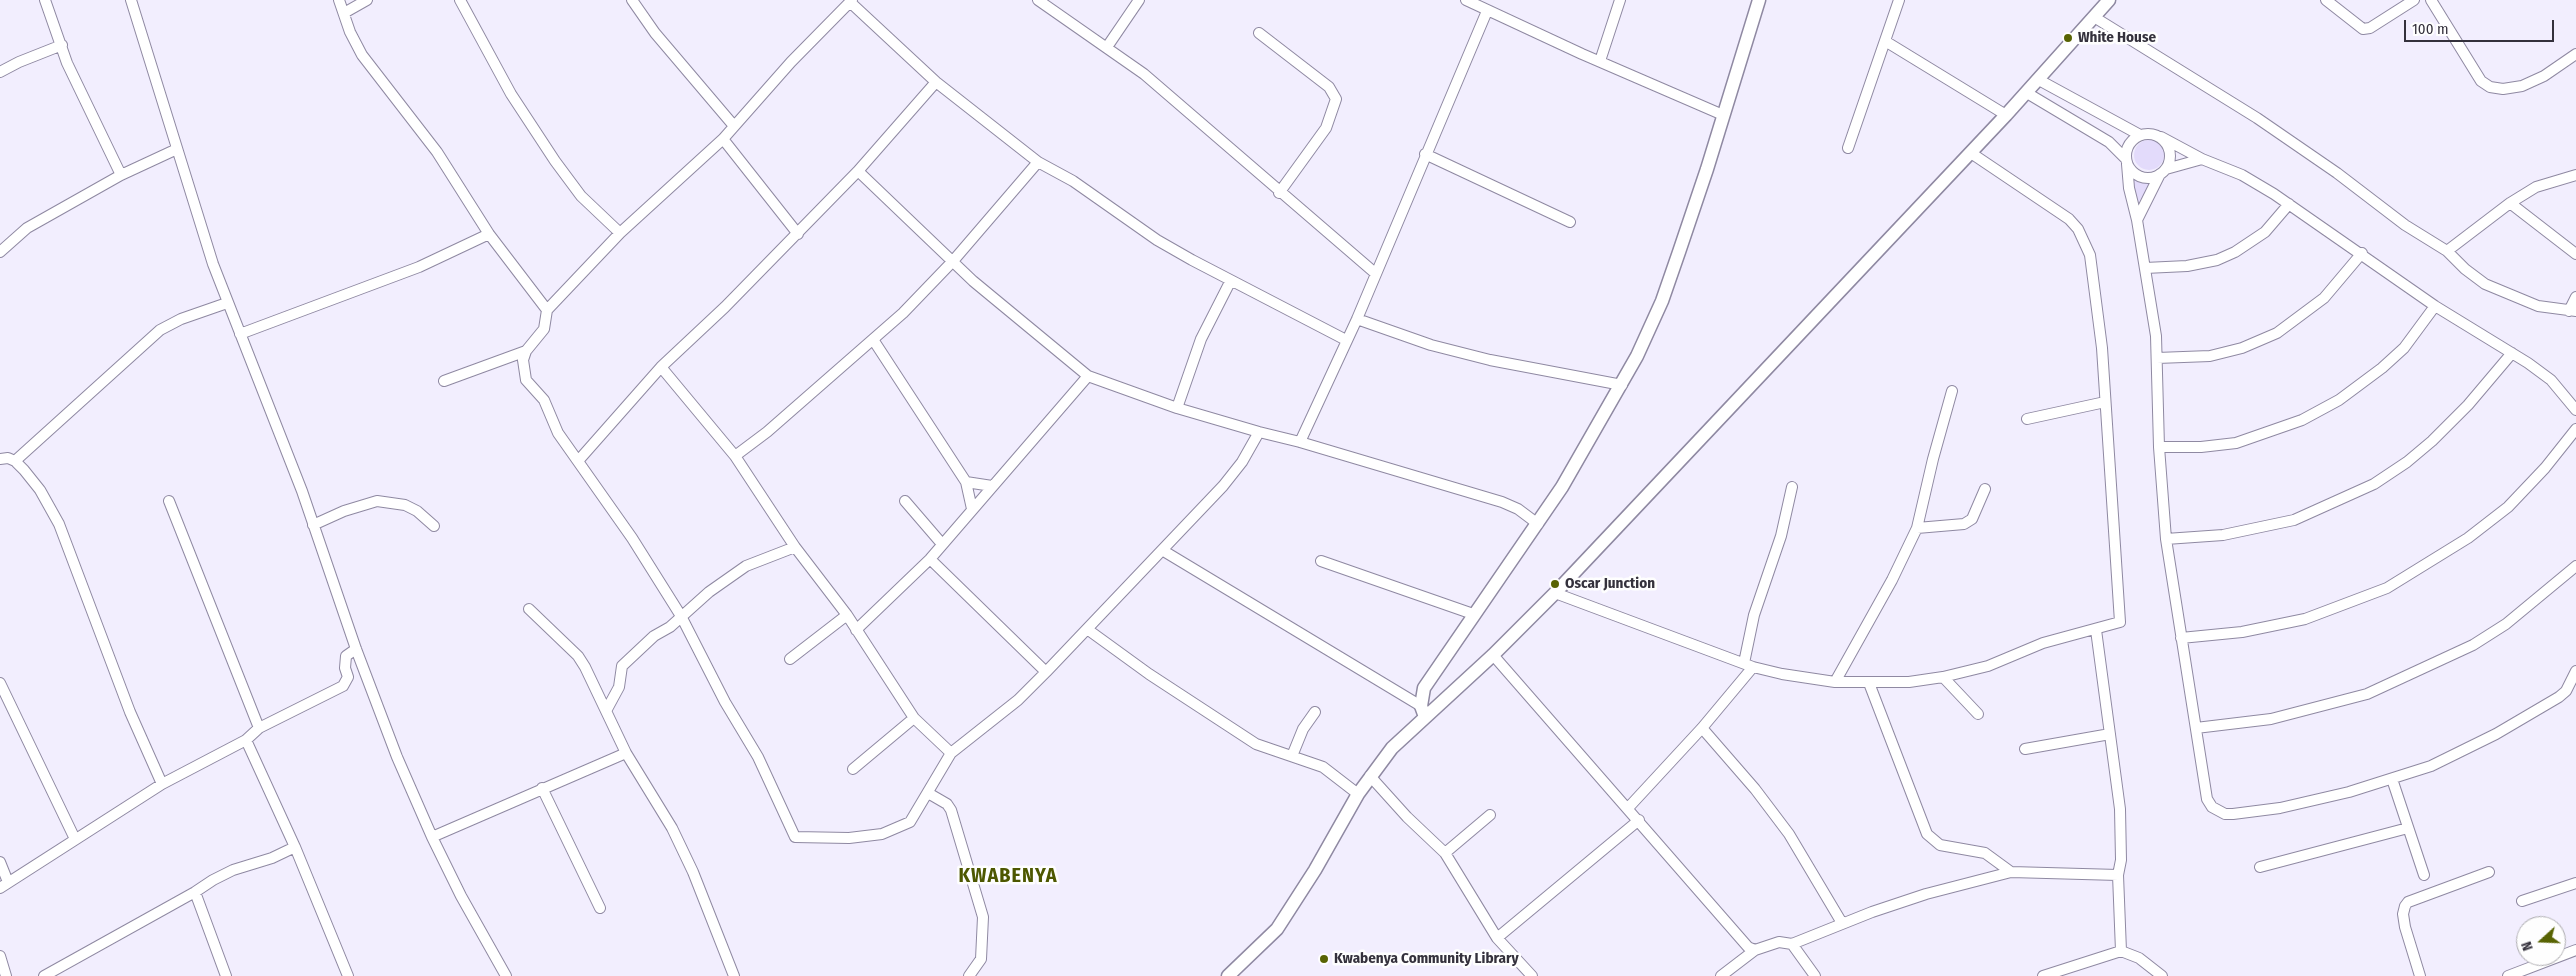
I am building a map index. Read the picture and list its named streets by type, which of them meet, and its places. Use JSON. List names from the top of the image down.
{
  "districts": ["KWABENYA"],
  "places": ["White House", "Oscar Junction", "Kwabenya Community Library"],
  "scale_bar": "100 m",
  "north": "left"
}
